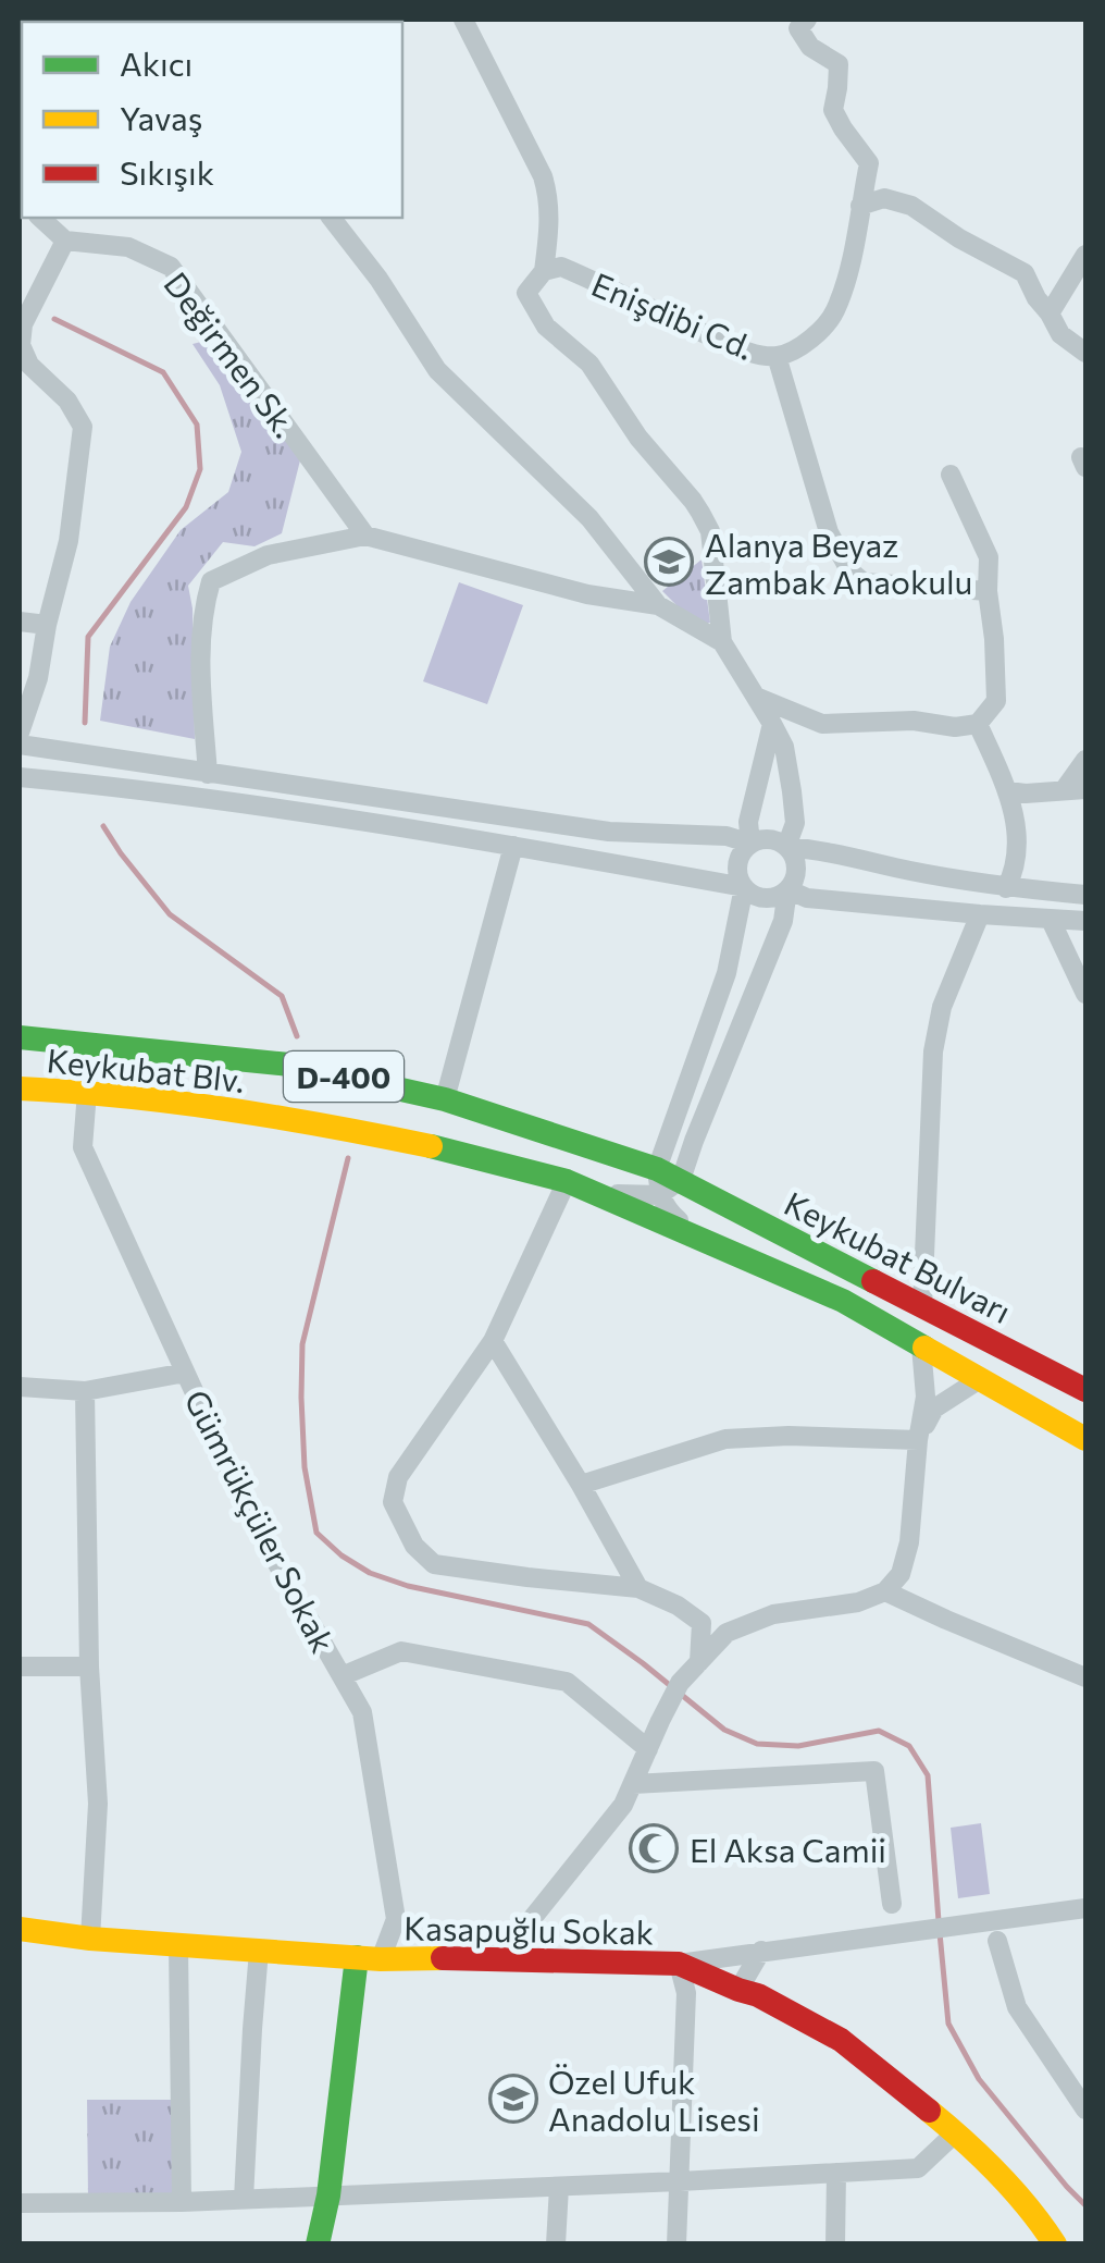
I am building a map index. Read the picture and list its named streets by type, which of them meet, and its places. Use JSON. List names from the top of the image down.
{
  "streets": {
    "main road": [
      "Keykubat Blv.",
      "D-400",
      "Keykubat Bulvarı",
      "Kasapuğlu Sokak"
    ],
    "street": ["Enişdibi Cd.", "Değirmen Sk.", "Gümrükçüler Sokak"]
  },
  "crossings": [
    ["Keykubat Blv.", "Keykubat Bulvarı"],
    ["Keykubat Blv.", "Gümrükçüler Sokak"],
    ["Gümrükçüler Sokak", "Kasapuğlu Sokak"]
  ],
  "places": {
    "school or university": ["Alanya Beyaz Zambak Anaokulu", "Özel Ufuk Anadolu Lisesi"],
    "mosque": ["El Aksa Camii"]
  },
  "legend": ["Akıcı", "Yavaş", "Sıkışık"]
}
